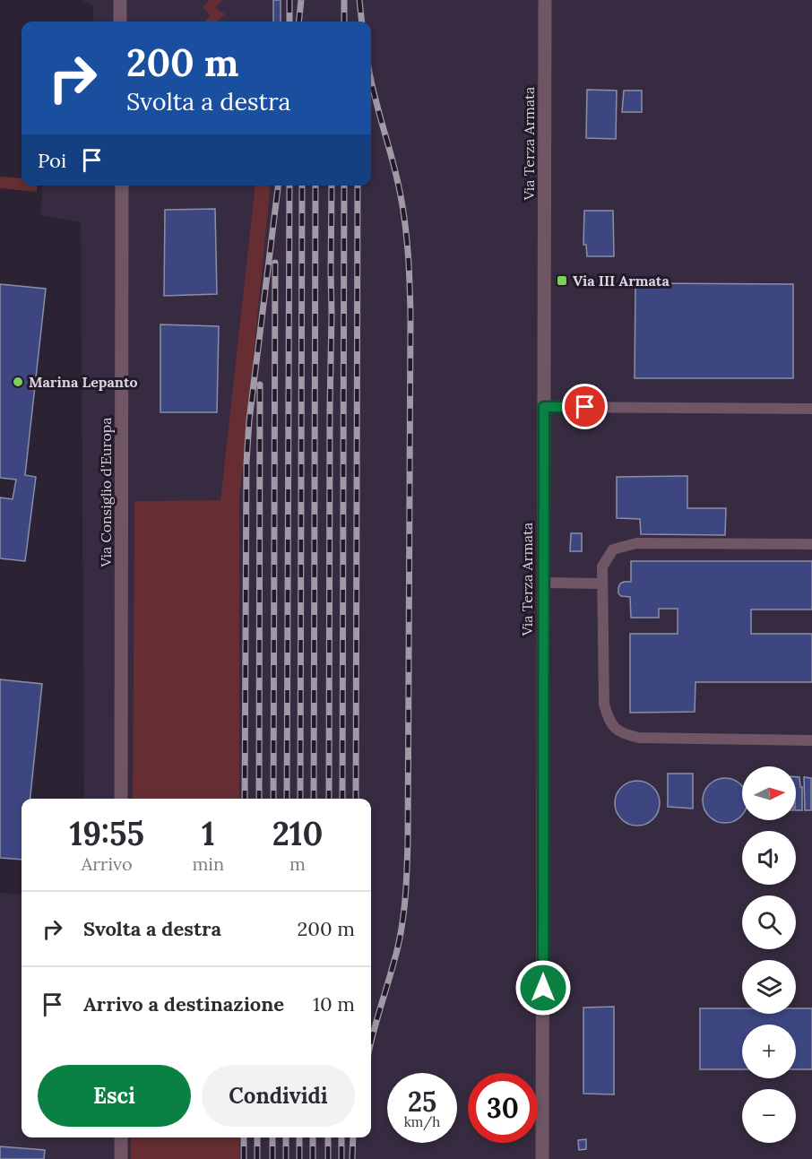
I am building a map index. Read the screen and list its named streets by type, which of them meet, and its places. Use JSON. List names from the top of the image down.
{
  "streets": {
    "street": ["Via Terza Armata", "Via Consiglio d'Europa"]
  },
  "places": {
    "transit": ["Via III Armata"],
    "other": ["Marina Lepanto"]
  },
  "north": "right",
  "page": {
    "turn": ["200 m", "Svolta a destra"],
    "then": "Poi",
    "map_buttons": ["+", "−"],
    "eta": [
      "19:55",
      "Arrivo",
      "1",
      "min",
      "210",
      "m"
    ],
    "list": [
      {
        "name": "Svolta a destra",
        "value": "200 m"
      },
      {
        "name": "Arrivo a destinazione",
        "value": "10 m"
      }
    ],
    "buttons": ["Esci", "Condividi"],
    "speed": "25 km/h",
    "limit": "30"
  }
}
